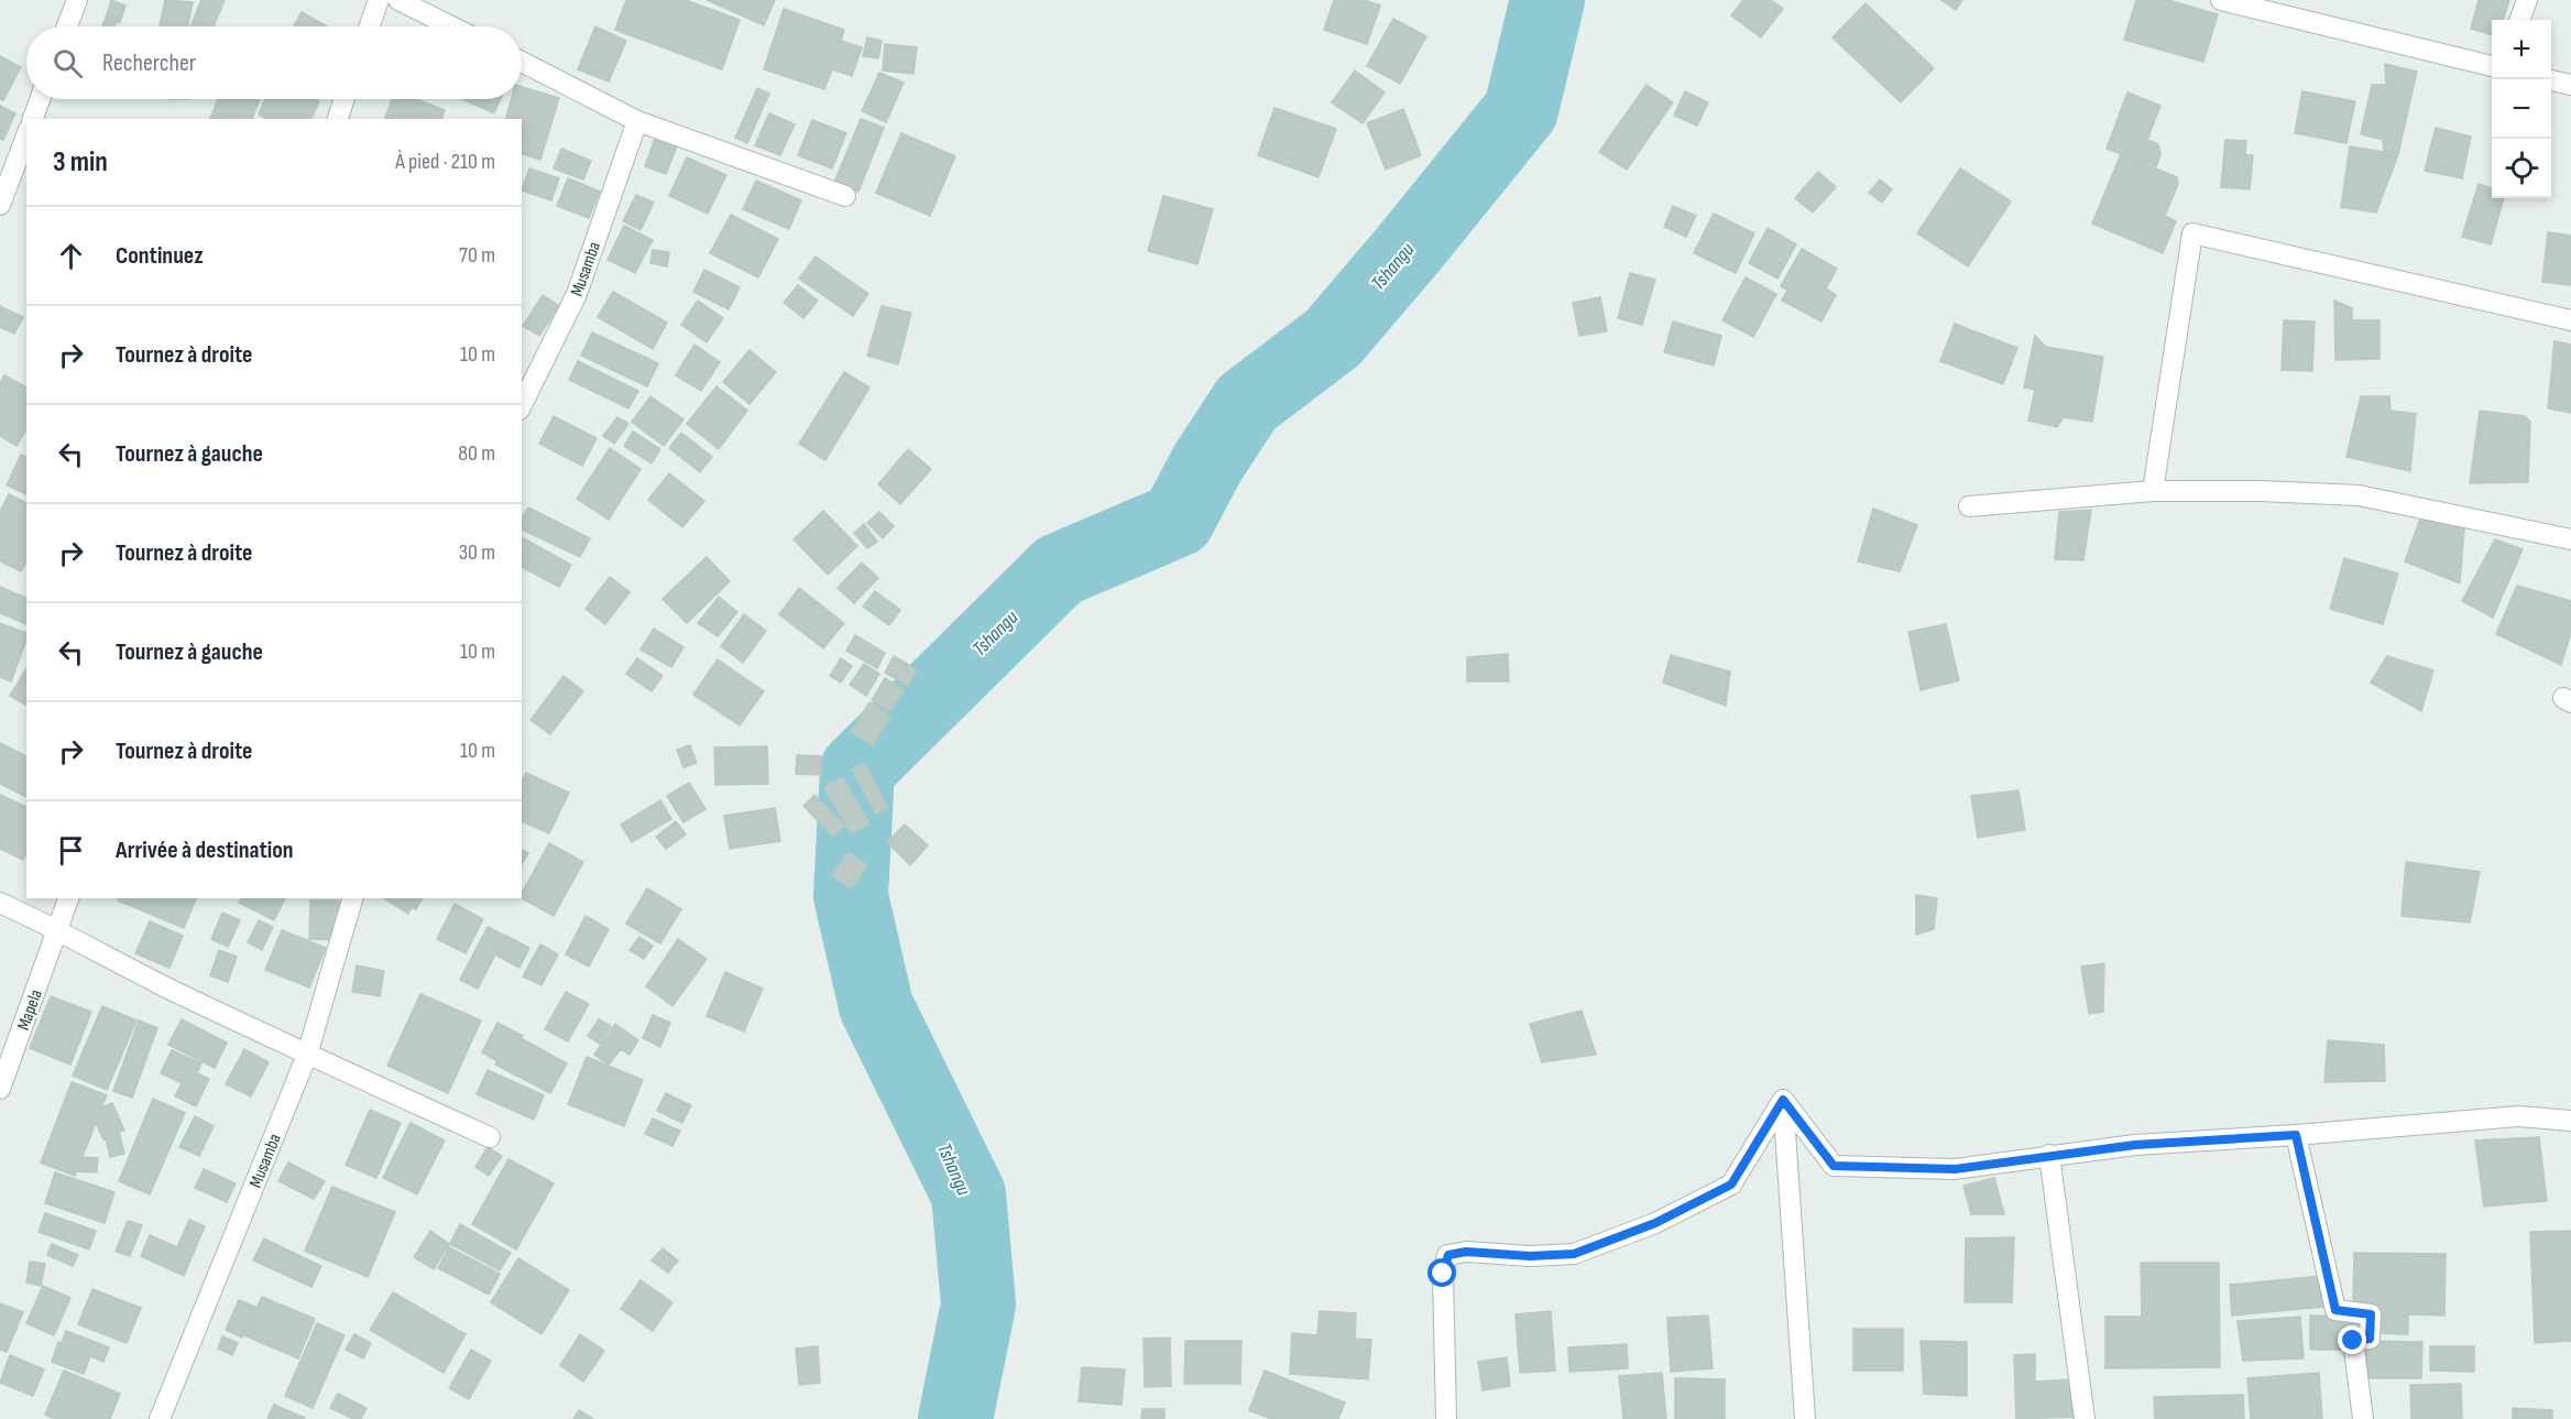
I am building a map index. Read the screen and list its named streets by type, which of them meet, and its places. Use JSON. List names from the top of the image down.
{
  "streets": {
    "street": ["Musamba", "Mapela"]
  },
  "water": ["Tshangu"],
  "page": {
    "map_buttons": ["+", "−"],
    "search": "Rechercher",
    "heading": ["3 min", "À pied · 210 m"],
    "list": [
      ["Continuez", "70 m"],
      ["Tournez à droite", "10 m"],
      ["Tournez à gauche", "80 m"],
      ["Tournez à droite", "30 m"],
      ["Tournez à gauche", "10 m"],
      ["Tournez à droite", "10 m"],
      "Arrivée à destination"
    ]
  }
}
